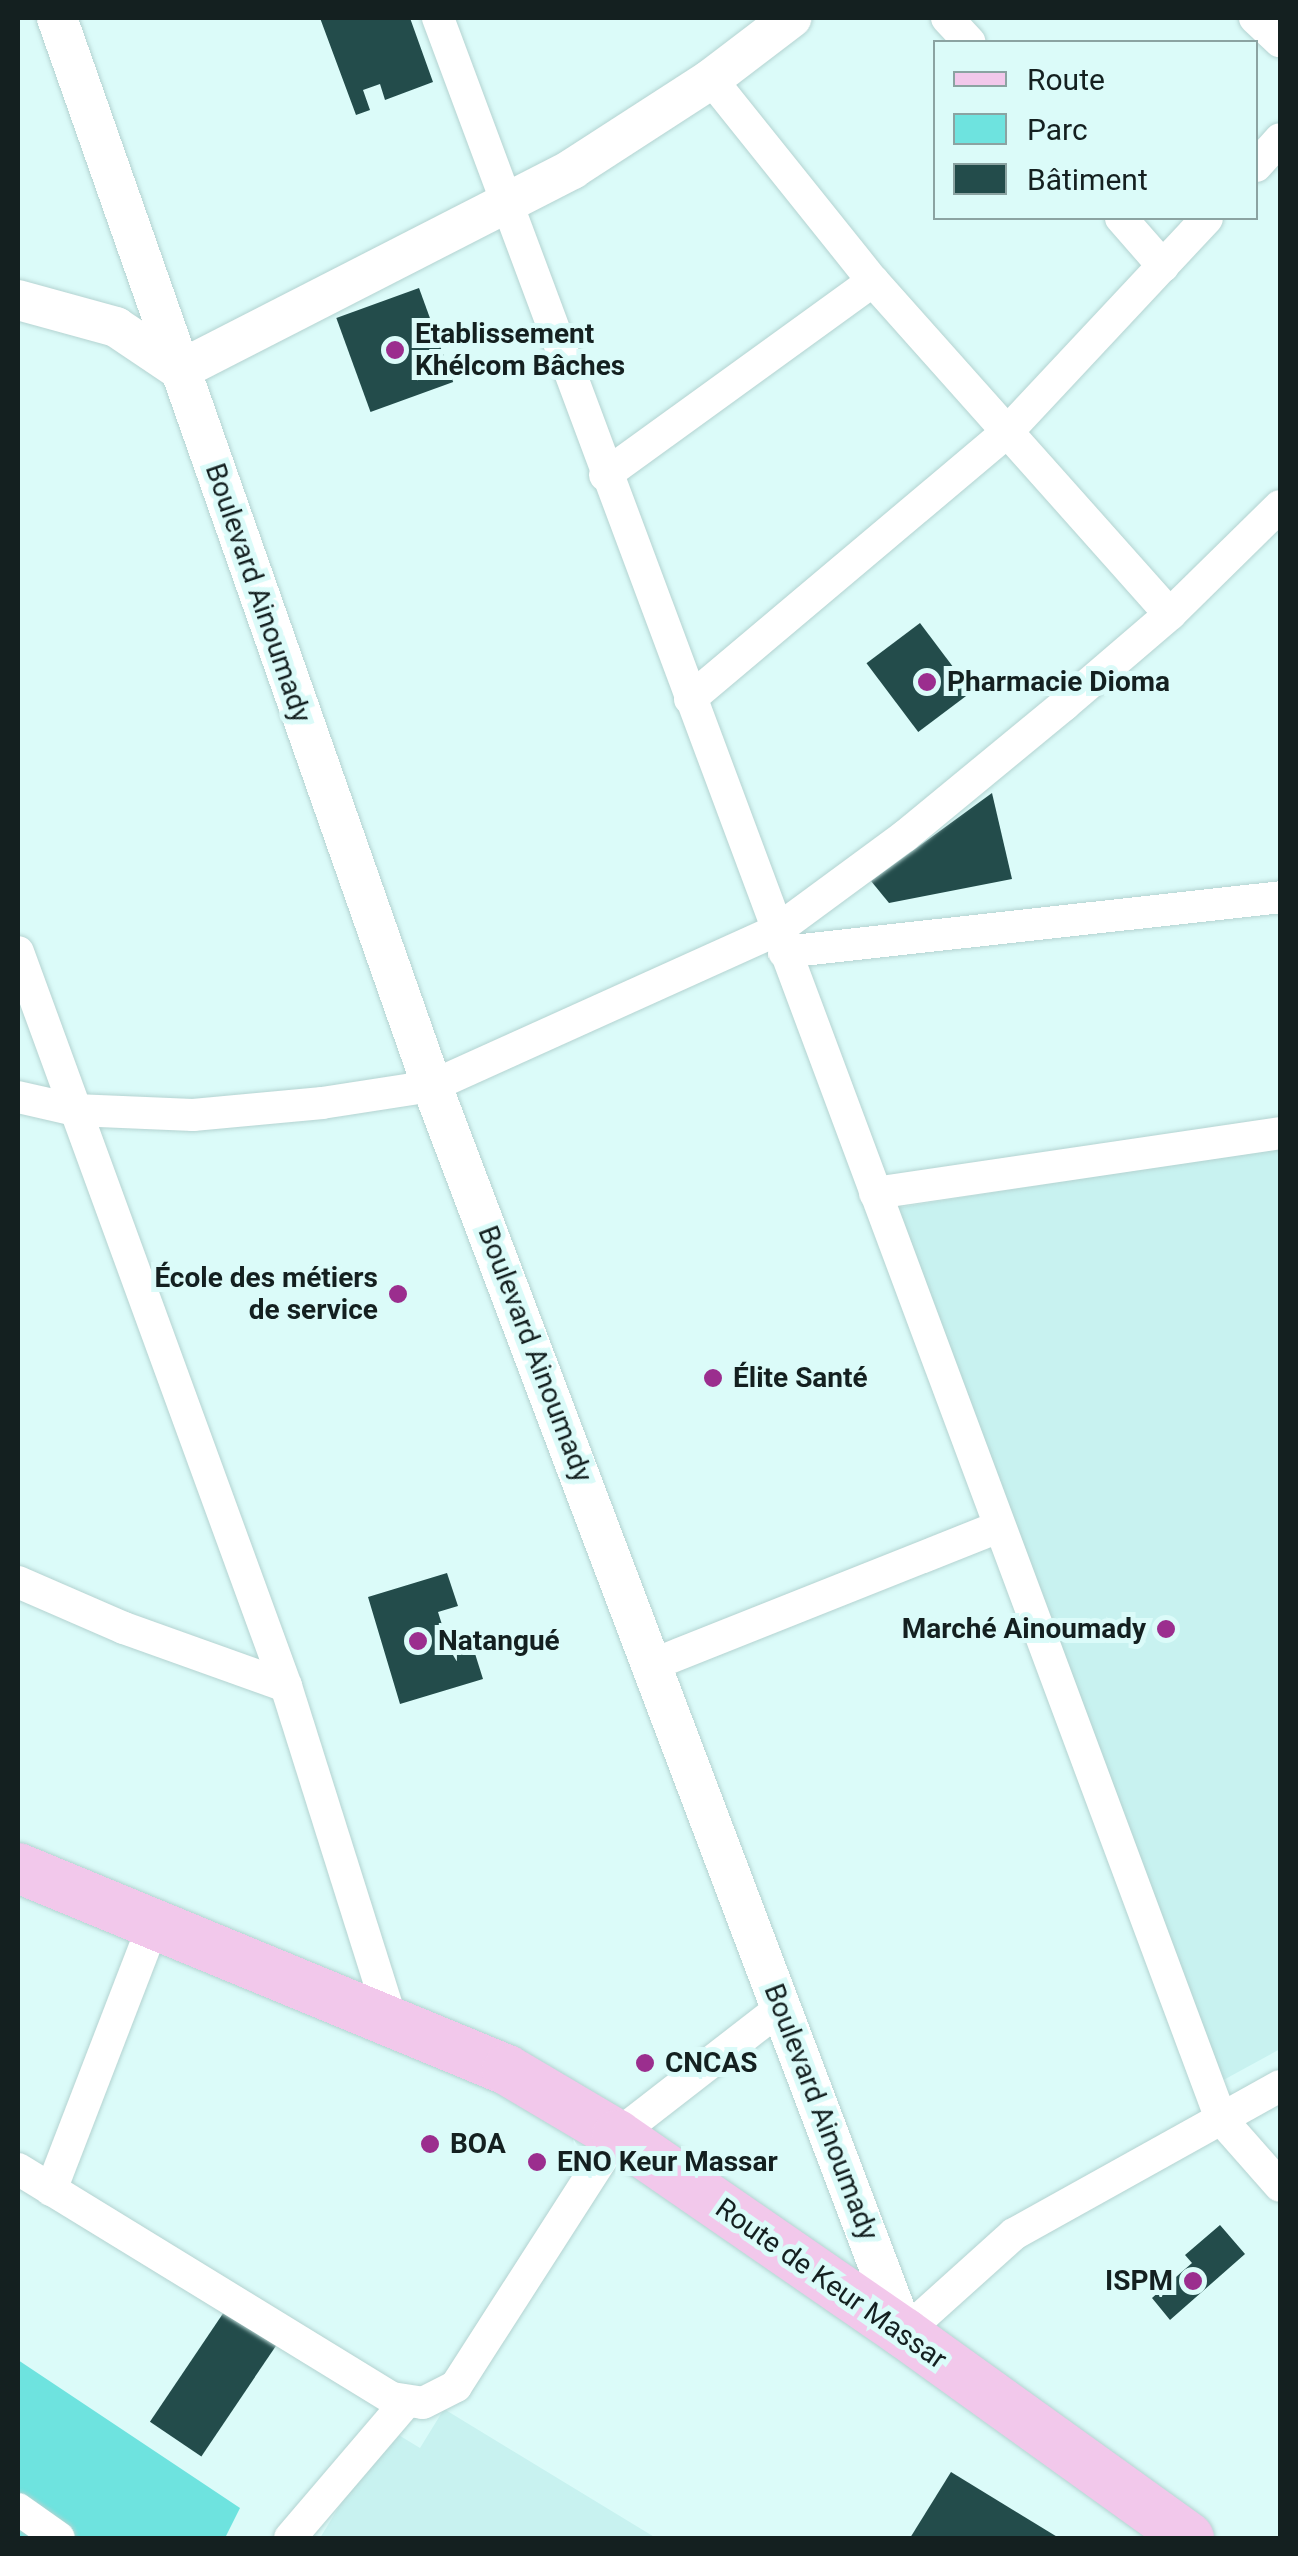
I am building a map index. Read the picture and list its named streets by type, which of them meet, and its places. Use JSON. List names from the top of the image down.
{
  "streets": {
    "main road": ["Route de Keur Massar"],
    "street": ["Boulevard Ainoumady"]
  },
  "crossings": [
    ["Boulevard Ainoumady", "Route de Keur Massar"]
  ],
  "places": [
    "Etablissement Khélcom Bâches",
    "Pharmacie Dioma",
    "École des métiers de service",
    "Élite Santé",
    "Marché Ainoumady",
    "Natangué",
    "CNCAS",
    "BOA",
    "ENO Keur Massar",
    "ISPM"
  ],
  "legend": ["Route", "Parc", "Bâtiment"]
}
